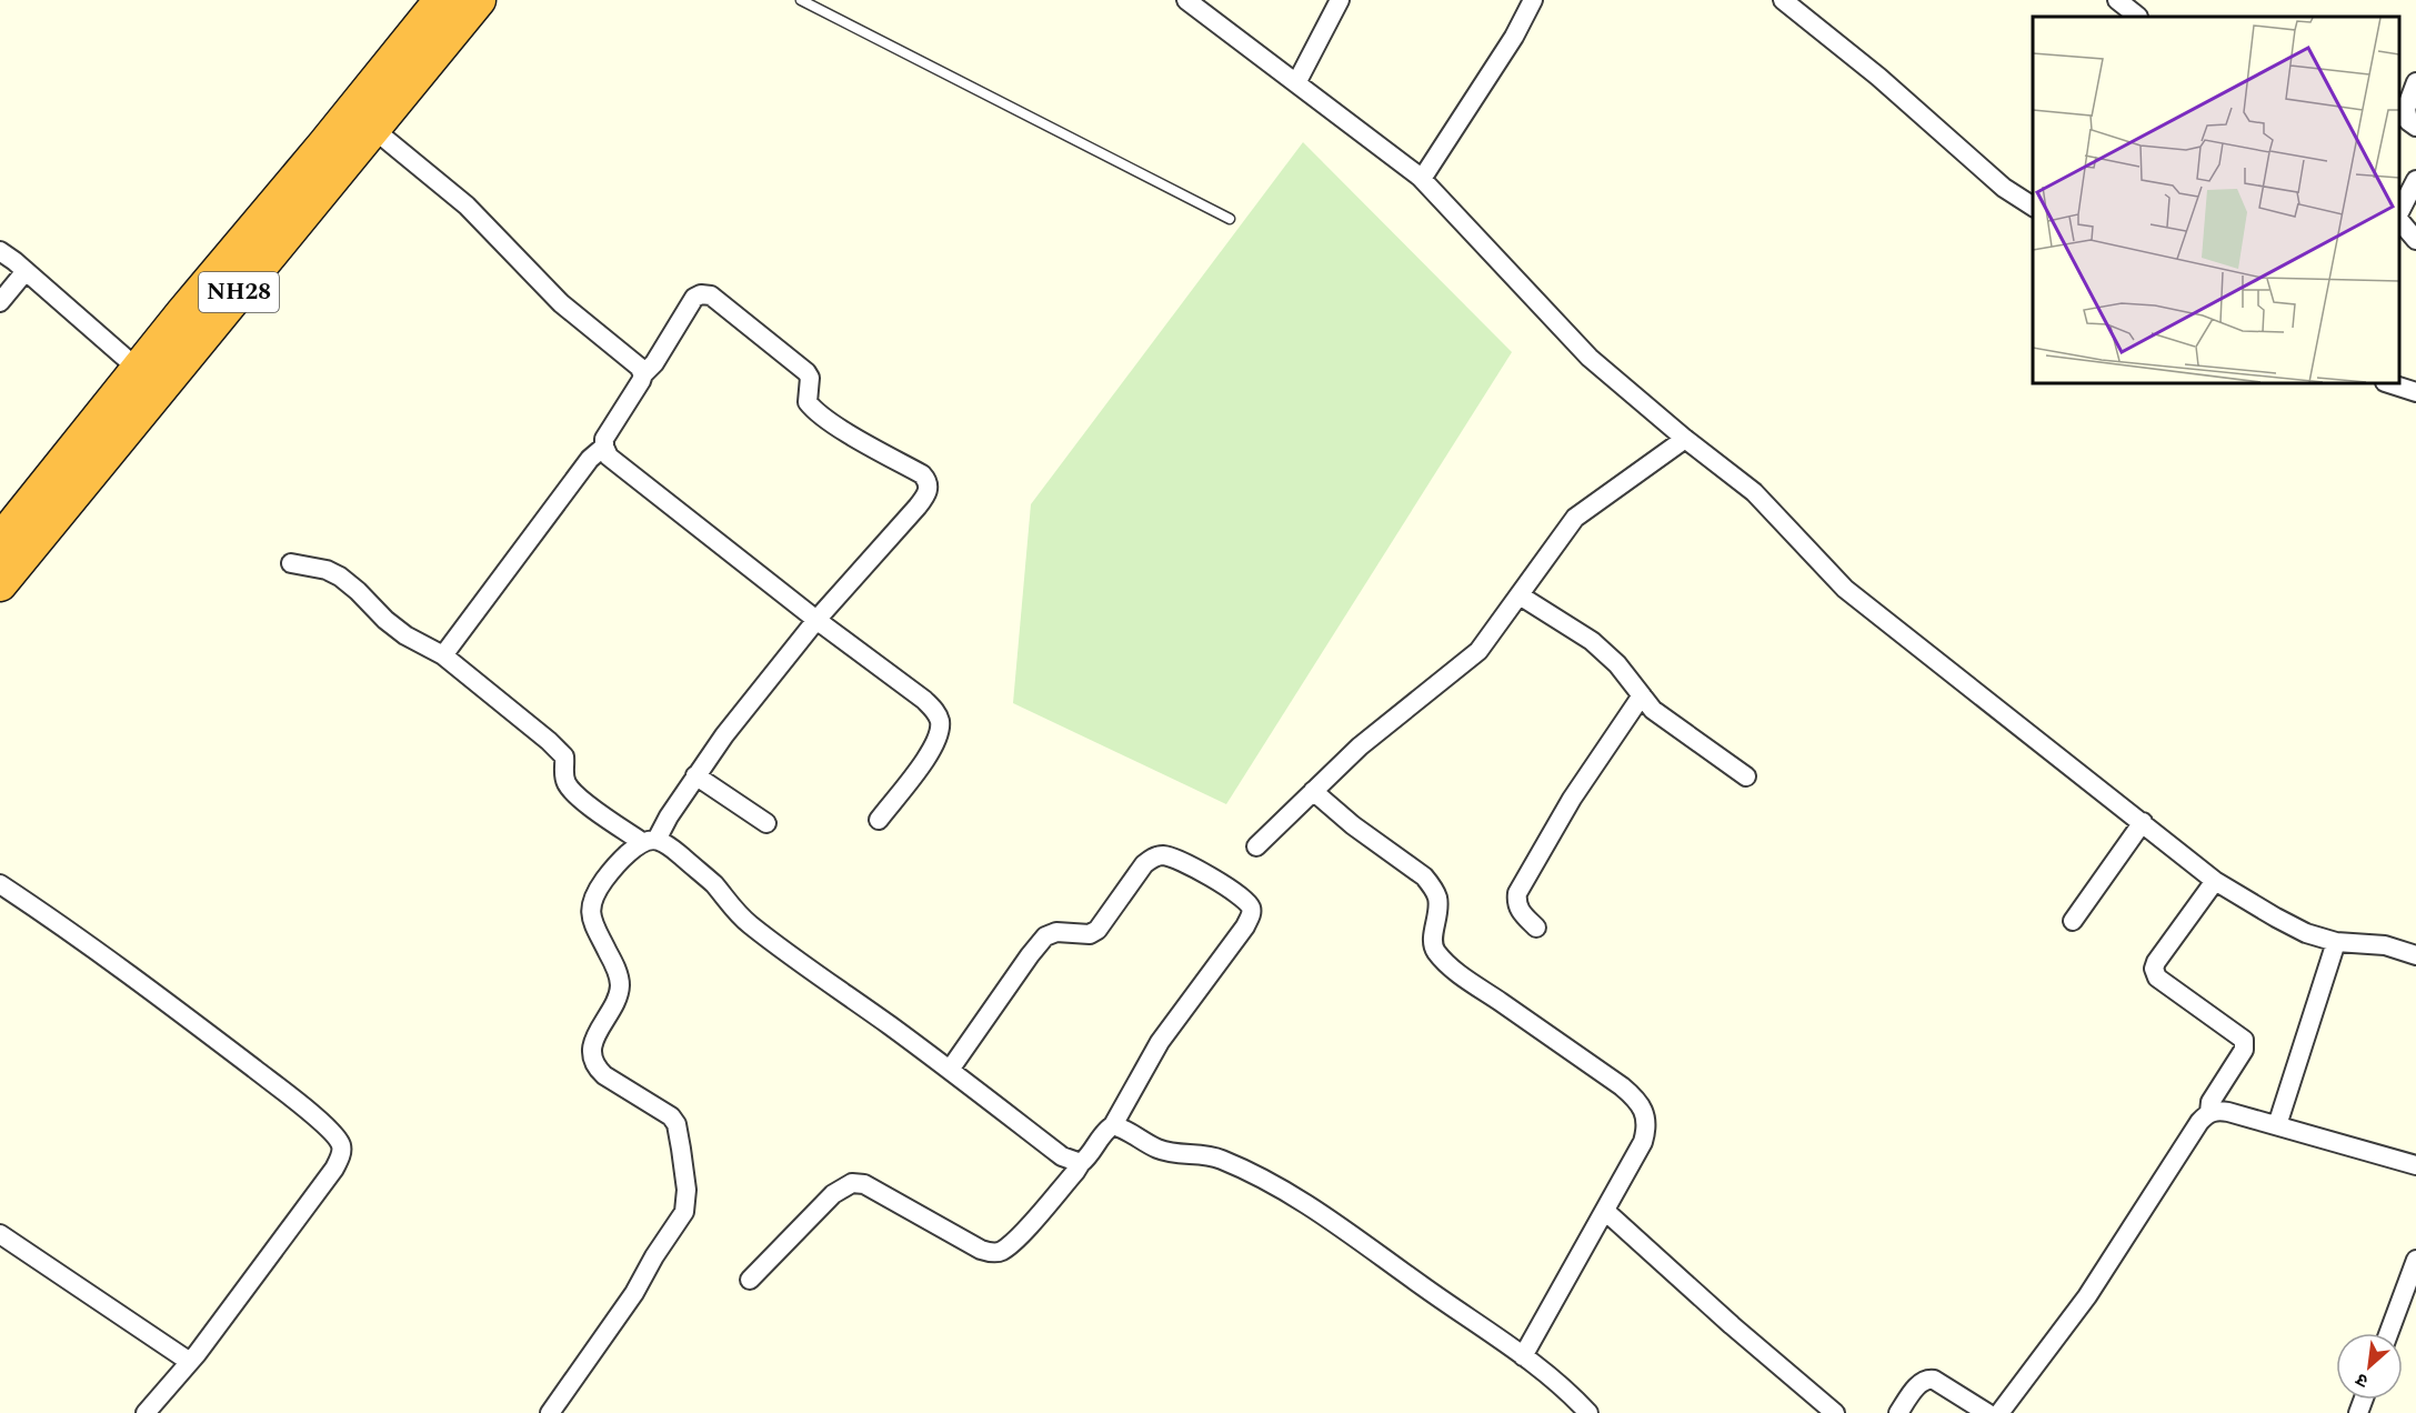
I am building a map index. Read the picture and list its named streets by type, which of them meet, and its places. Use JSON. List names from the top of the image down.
{
  "streets": {
    "highway": ["NH28"]
  },
  "north": "bottom left"
}
